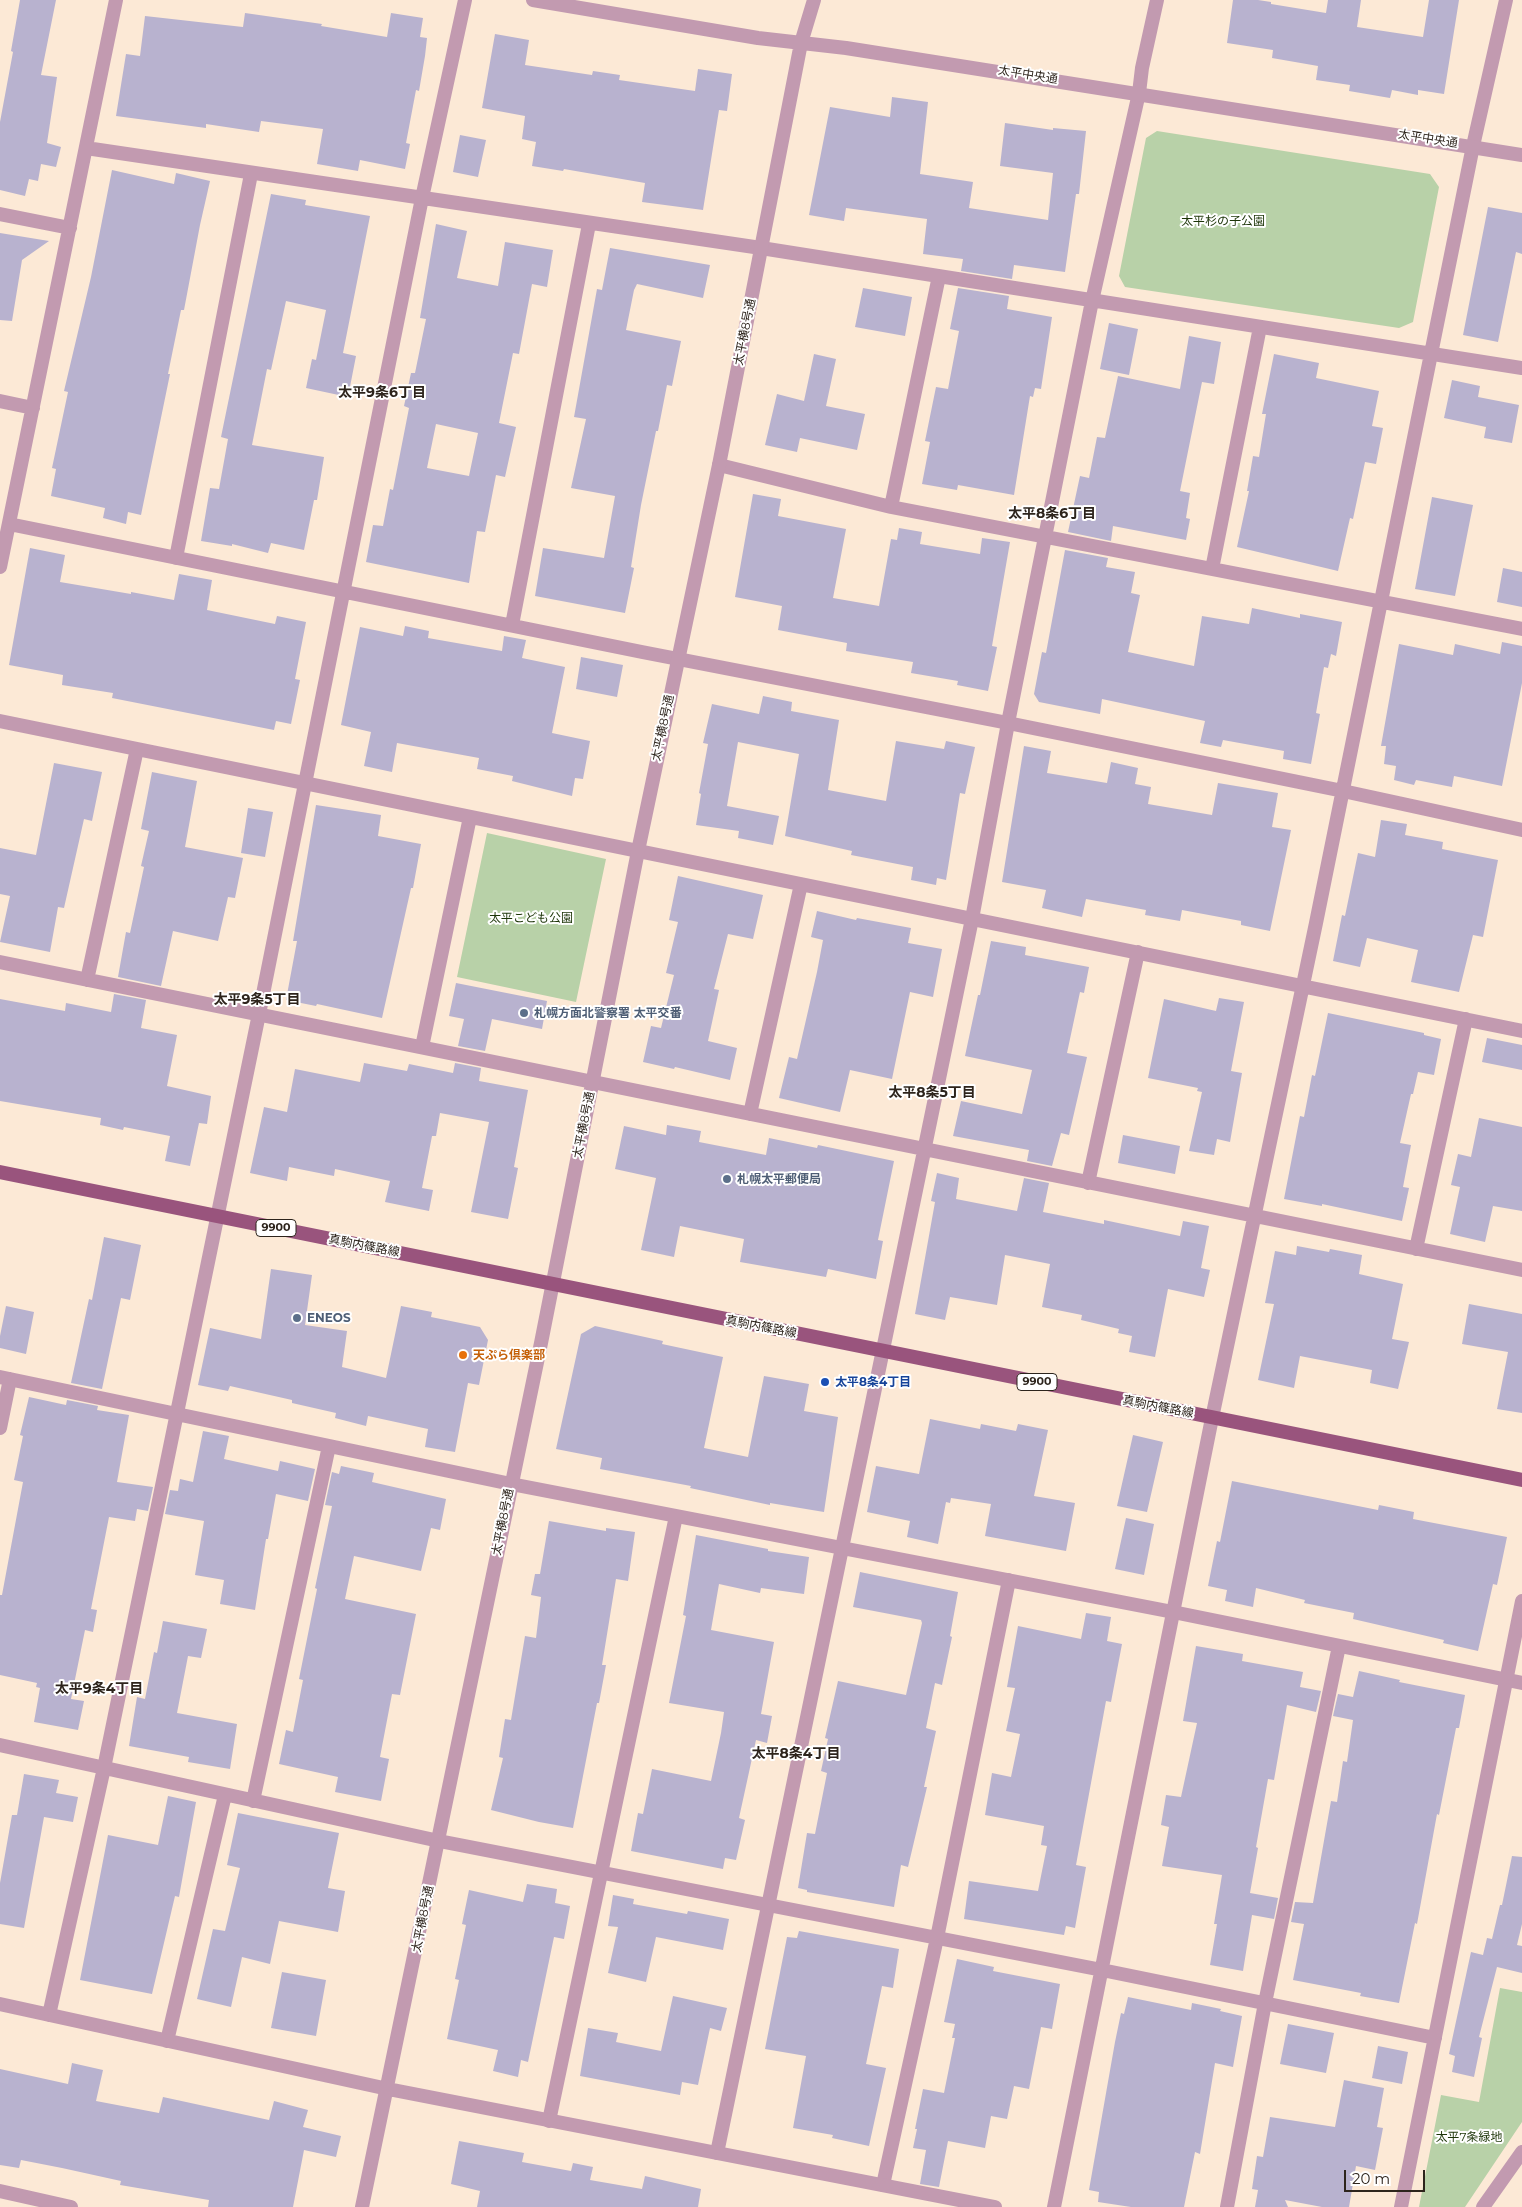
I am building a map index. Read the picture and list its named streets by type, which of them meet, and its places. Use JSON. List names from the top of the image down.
{
  "streets": {
    "main road": ["9900", "真駒内篠路線"],
    "street": ["太平中央通", "太平横8号通"]
  },
  "crossings": [
    ["太平中央通", "太平横8号通"],
    ["太平横8号通", "真駒内篠路線"]
  ],
  "districts": [
    "太平9条6丁目",
    "太平8条6丁目",
    "太平9条5丁目",
    "太平8条5丁目",
    "太平9条4丁目",
    "太平8条4丁目"
  ],
  "parks": ["太平杉の子公園", "太平こども公園", "太平7条緑地"],
  "places": [
    "札幌方面北警察署 太平交番",
    "札幌太平郵便局",
    "ENEOS",
    "天ぷら倶楽部",
    "太平8条4丁目"
  ],
  "scale_bar": "20 m"
}
